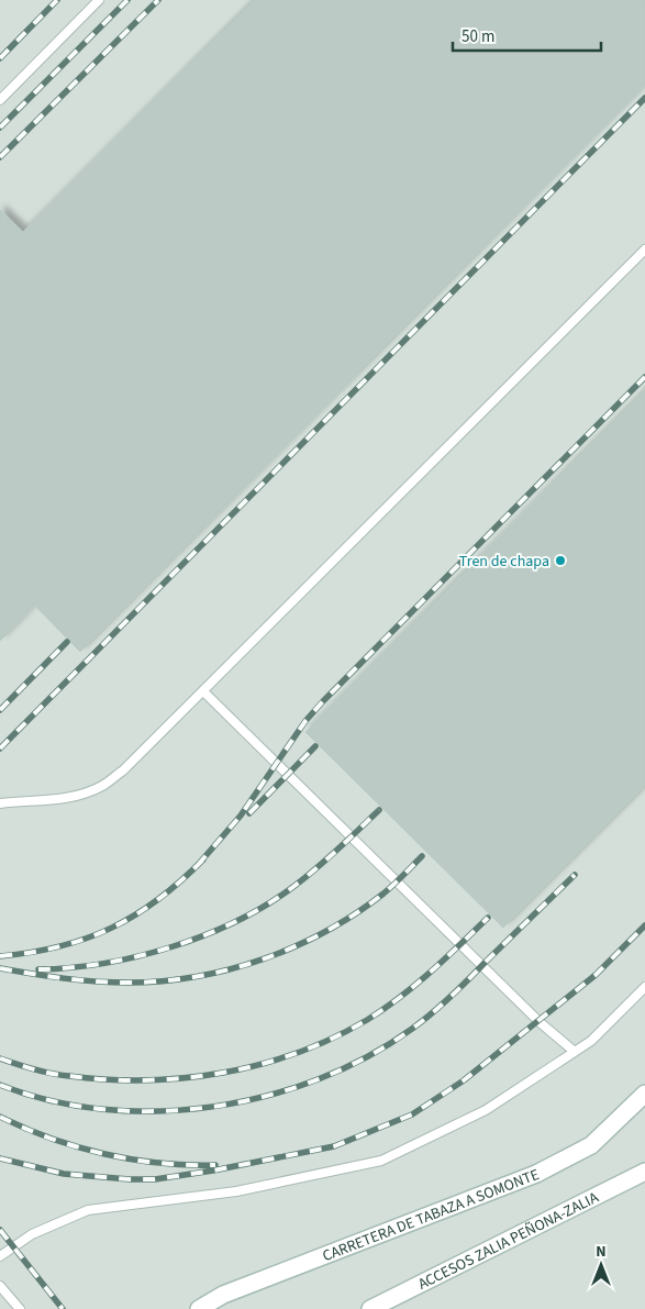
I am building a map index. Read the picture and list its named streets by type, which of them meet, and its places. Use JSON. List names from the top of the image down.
{
  "streets": {
    "street": ["CARRETERA DE TABAZA A SOMONTE", "ACCESOS ZALIA PEÑONA-ZALIA"]
  },
  "places": ["Tren de chapa"],
  "scale_bar": "50 m",
  "north": "top"
}
